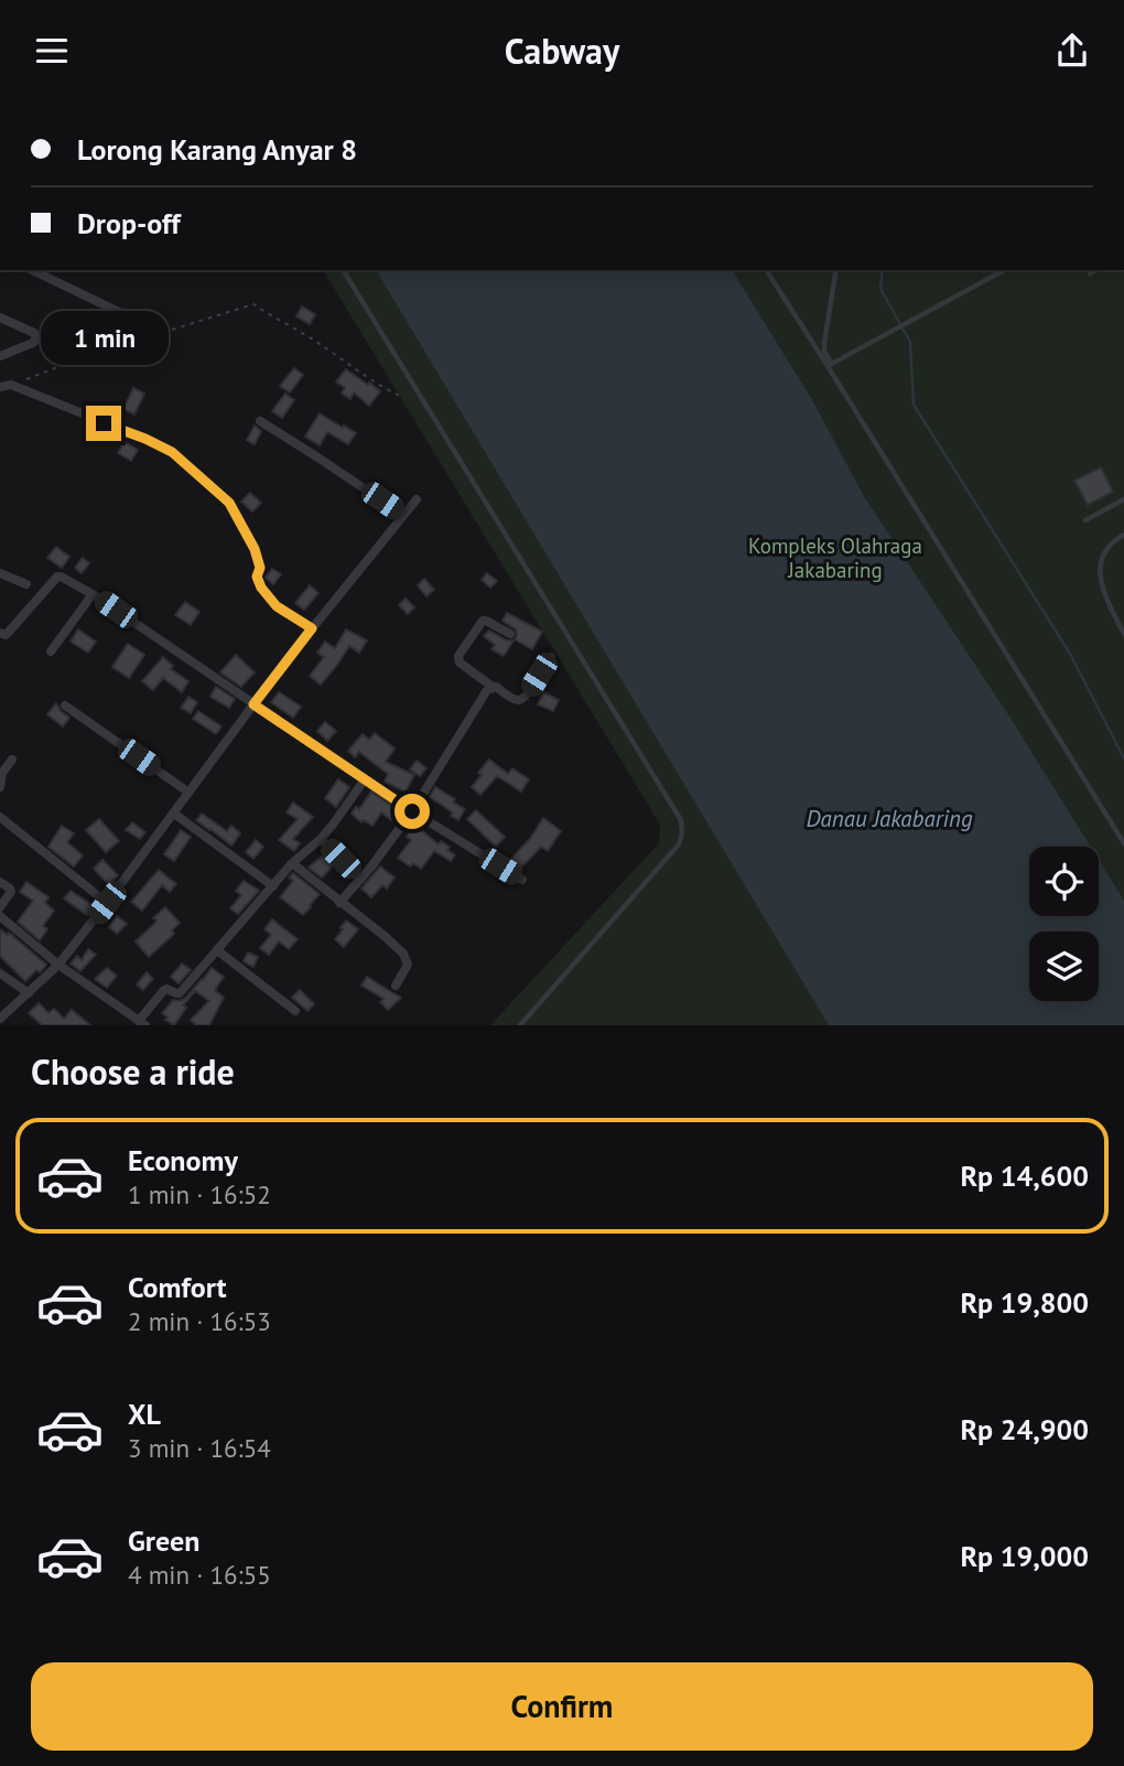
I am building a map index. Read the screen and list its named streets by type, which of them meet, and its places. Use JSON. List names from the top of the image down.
{
  "water": ["Danau Jakabaring"],
  "parks": ["Kompleks Olahraga Jakabaring"],
  "page": {
    "header": "Cabway",
    "banner": ["Lorong Karang Anyar 8", "Drop-off"],
    "bubble": "1 min",
    "heading": "Choose a ride",
    "list": [
      {
        "name": "Economy",
        "note": "1 min · 16:52",
        "value": "Rp 14,600"
      },
      {
        "name": "Comfort",
        "note": "2 min · 16:53",
        "value": "Rp 19,800"
      },
      {
        "name": "XL",
        "note": "3 min · 16:54",
        "value": "Rp 24,900"
      },
      {
        "name": "Green",
        "note": "4 min · 16:55",
        "value": "Rp 19,000"
      }
    ],
    "buttons": "Confirm"
  }
}
